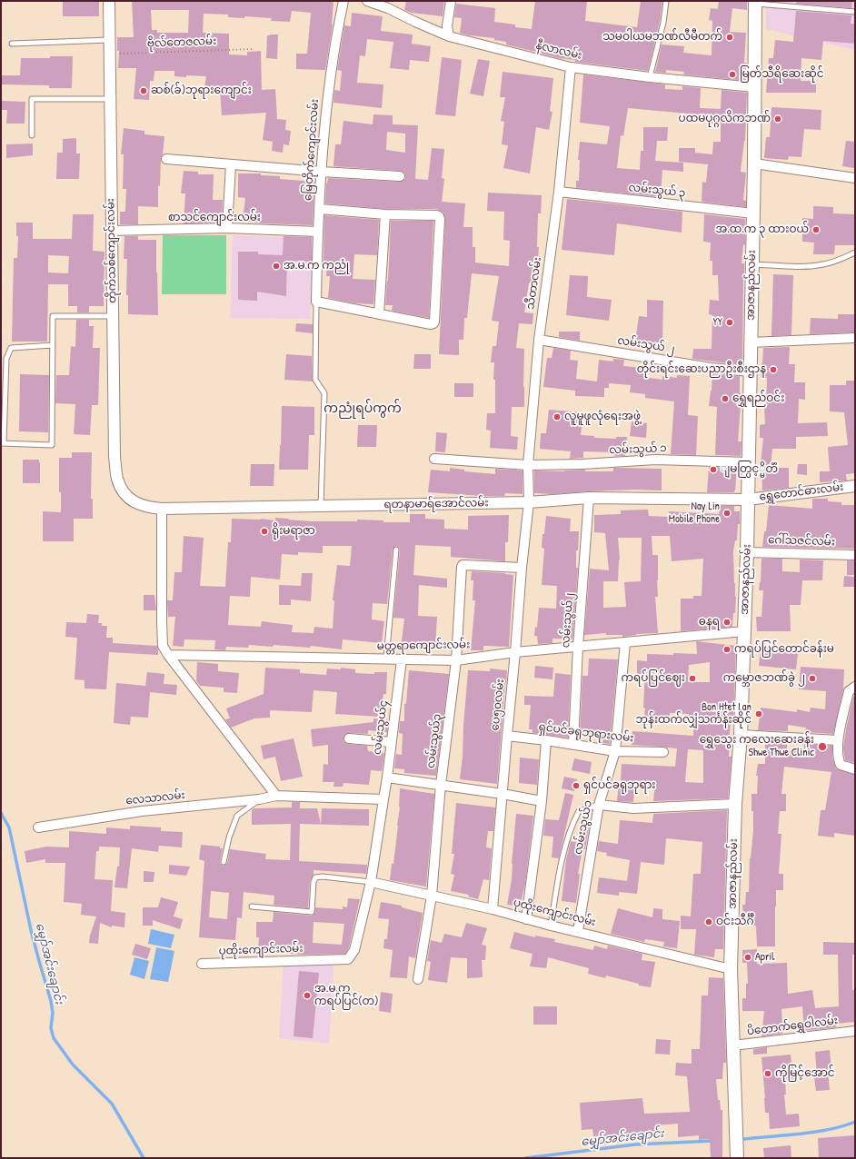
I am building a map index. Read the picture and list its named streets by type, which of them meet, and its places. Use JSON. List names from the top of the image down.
{
  "streets": {
    "main road": ["အာဇာနည်လမ်း"],
    "street": [
      "နီလာလမ်း",
      "မြေတိုက်ကျောင်းလမ်း",
      "လမ်းသွယ် ၃",
      "စာသင်ကျောင်းလမ်း",
      "တိုက်သစ်ကျောင်းလမ်း",
      "သီတာလမ်း",
      "လမ်းသွယ် ၂",
      "လမ်းသွယ် ၁",
      "ရွှေတောင်ဓားလမ်း",
      "ရတနာမာရ်အောင်လမ်း",
      "ဂေါ်သဇင်လမ်း",
      "လမ်းသွယ်၂",
      "မတ္တရာကျောင်းလမ်း",
      "ပေ၅၀လမ်း",
      "လမ်းသွယ်၄",
      "ရှင်ပင်ခရုဘုရားလမ်း",
      "လမ်းသွယ်၃",
      "လေသာလမ်း",
      "လမ်းသွယ်၁",
      "ပုထိုးကျောင်းလမ်း",
      "ပိတောက်ရွှေဝါလမ်း"
    ],
    "path": ["ဗိုလ်တေဇလမ်း"]
  },
  "crossings": [
    ["ဗိုလ်တေဇလမ်း", "တိုက်သစ်ကျောင်းလမ်း"],
    ["နီလာလမ်း", "သီတာလမ်း"],
    ["နီလာလမ်း", "အာဇာနည်လမ်း"],
    ["မြေတိုက်ကျောင်းလမ်း", "စာသင်ကျောင်းလမ်း"],
    ["လမ်းသွယ် ၃", "သီတာလမ်း"],
    ["လမ်းသွယ် ၃", "အာဇာနည်လမ်း"],
    ["စာသင်ကျောင်းလမ်း", "တိုက်သစ်ကျောင်းလမ်း"],
    ["တိုက်သစ်ကျောင်းလမ်း", "ရတနာမာရ်အောင်လမ်း"],
    ["သီတာလမ်း", "လမ်းသွယ် ၂"],
    ["သီတာလမ်း", "လမ်းသွယ် ၁"],
    ["သီတာလမ်း", "ရတနာမာရ်အောင်လမ်း"],
    ["သီတာလမ်း", "ပေ၅၀လမ်း"],
    ["အာဇာနည်လမ်း", "လမ်းသွယ် ၂"],
    ["အာဇာနည်လမ်း", "လမ်းသွယ် ၁"],
    ["အာဇာနည်လမ်း", "ရွှေတောင်ဓားလမ်း"],
    ["အာဇာနည်လမ်း", "ရတနာမာရ်အောင်လမ်း"],
    ["အာဇာနည်လမ်း", "ဂေါ်သဇင်လမ်း"],
    ["အာဇာနည်လမ်း", "မတ္တရာကျောင်းလမ်း"],
    ["အာဇာနည်လမ်း", "ပုထိုးကျောင်းလမ်း"],
    ["အာဇာနည်လမ်း", "ပိတောက်ရွှေဝါလမ်း"],
    ["ရွှေတောင်ဓားလမ်း", "ရတနာမာရ်အောင်လမ်း"],
    ["ရတနာမာရ်အောင်လမ်း", "လမ်းသွယ်၂"],
    ["ရတနာမာရ်အောင်လမ်း", "ပေ၅၀လမ်း"],
    ["လမ်းသွယ်၂", "မတ္တရာကျောင်းလမ်း"],
    ["လမ်းသွယ်၂", "ရှင်ပင်ခရုဘုရားလမ်း"],
    ["မတ္တရာကျောင်းလမ်း", "ပေ၅၀လမ်း"],
    ["မတ္တရာကျောင်းလမ်း", "လမ်းသွယ်၄"],
    ["မတ္တရာကျောင်းလမ်း", "လမ်းသွယ်၃"],
    ["မတ္တရာကျောင်းလမ်း", "လမ်းသွယ်၁"],
    ["ပေ၅၀လမ်း", "ရှင်ပင်ခရုဘုရားလမ်း"],
    ["ပေ၅၀လမ်း", "လမ်းသွယ်၃"],
    ["ပေ၅၀လမ်း", "ပုထိုးကျောင်းလမ်း"],
    ["လမ်းသွယ်၄", "ပုထိုးကျောင်းလမ်း"],
    ["ရှင်ပင်ခရုဘုရားလမ်း", "လမ်းသွယ်၁"],
    ["လမ်းသွယ်၃", "ပုထိုးကျောင်းလမ်း"],
    ["လမ်းသွယ်၁", "ပုထိုးကျောင်းလမ်း"]
  ],
  "districts": ["ကညုံရပ်ကွက်"],
  "water": ["မျှော်အင်းချောင်း"],
  "places": [
    "သမဝါယမဘဏ်လီမီတက်",
    "မြတ်သီရိဆေးဆိုင်",
    "ဆစ်(ခ်)ဘုရားကျောင်း",
    "ပထမပုဂ္ဂလိကဘဏ်",
    "အ.ထ.က ၃ ထားဝယ်",
    "အ.မ.က ကညုံ",
    "YY",
    "တိုင်းရင်းဆေးပညာဦးစီးဌာန",
    "ရွှေရည်ဝင်း",
    "လူမူဖူလုံရေးအဖွဲ့",
    "ျမတ္ပြင့္မိတၱဴ",
    "Nay Lin Mobile Phone",
    "ရိုးမရာဇာ",
    "ဓနရ",
    "ကရပ်ပြင်တောင်ခန်းမ",
    "ကရပ်ပြင်ဈေး",
    "ကမ္ဘောဇဘဏ်ခွဲ ၂",
    "Bon Htet Lan ဘုန်းထက်လျှံသင်္ကန်းဆိုင်",
    "ရွှေသွေး ကလေးဆေးခန်း Shwe Thwe Clinic",
    "ရှင်ပင်ခရုဘုရား",
    "ဝင်းသီင်္ဂီ",
    "April",
    "အ.မ.က ကရပ်ပြင်(တ)",
    "ကိုမြင့်အောင်"
  ]
}
